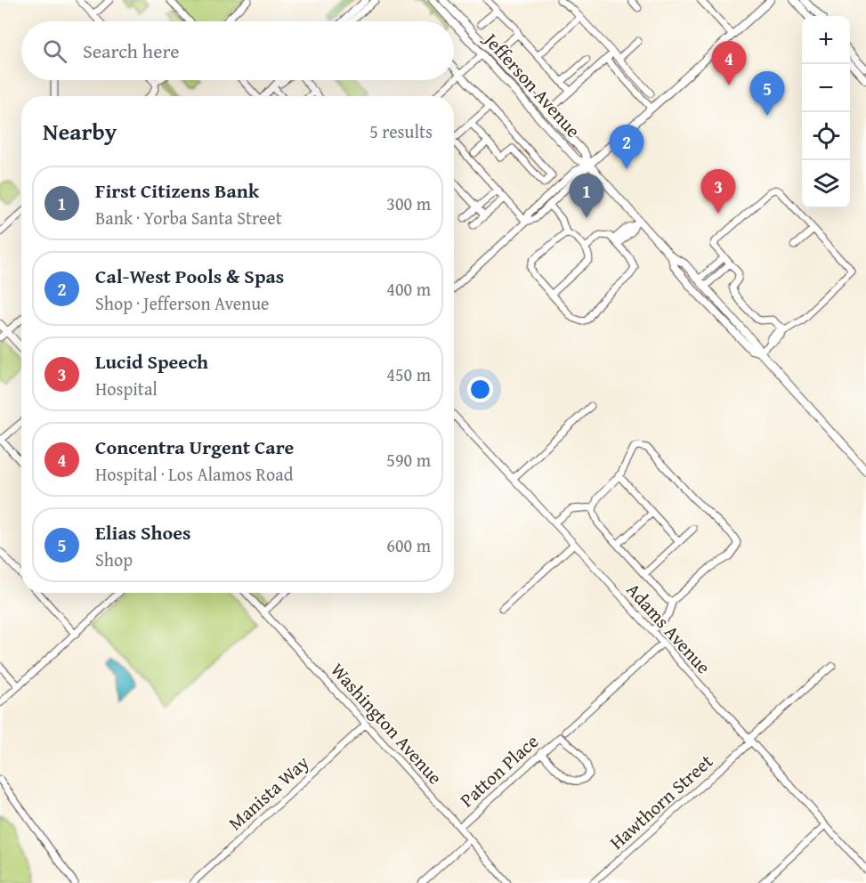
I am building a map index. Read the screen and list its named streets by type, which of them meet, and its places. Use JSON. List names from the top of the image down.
{
  "streets": {
    "main road": ["Jefferson Avenue"],
    "street": [
      "Adams Avenue",
      "Washington Avenue",
      "Patton Place",
      "Manista Way",
      "Hawthorn Street"
    ]
  },
  "crossings": [
    ["Adams Avenue", "Patton Place"],
    ["Adams Avenue", "Hawthorn Street"],
    ["Washington Avenue", "Patton Place"],
    ["Washington Avenue", "Manista Way"]
  ],
  "page": {
    "map_buttons": ["+", "−"],
    "search": "Search here",
    "pins": [
      "4",
      "5",
      "2",
      "3",
      "1"
    ],
    "heading": ["Nearby", "5 results"],
    "list": [
      {
        "mark": "1",
        "name": "First Citizens Bank",
        "note": "Bank · Yorba Santa Street",
        "value": "300 m"
      },
      {
        "mark": "2",
        "name": "Cal-West Pools & Spas",
        "note": "Shop · Jefferson Avenue",
        "value": "400 m"
      },
      {
        "mark": "3",
        "name": "Lucid Speech",
        "note": "Hospital",
        "value": "450 m"
      },
      {
        "mark": "4",
        "name": "Concentra Urgent Care",
        "note": "Hospital · Los Alamos Road",
        "value": "590 m"
      },
      {
        "mark": "5",
        "name": "Elias Shoes",
        "note": "Shop",
        "value": "600 m"
      }
    ]
  }
}
